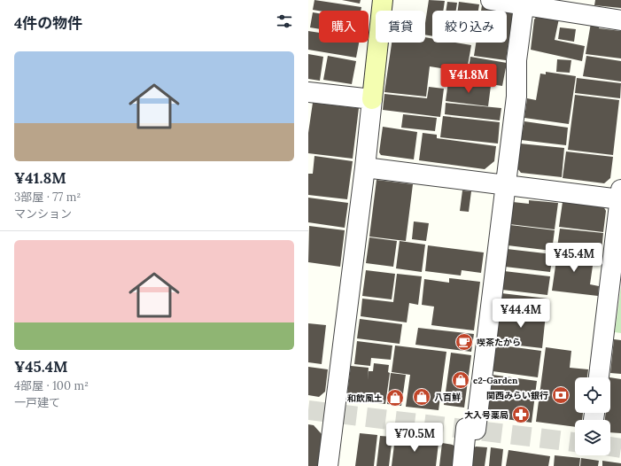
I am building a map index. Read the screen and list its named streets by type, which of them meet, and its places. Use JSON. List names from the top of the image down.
{
  "places": {
    "cafe": ["喫茶たから"],
    "shop": ["e2-Garden", "八百鮮", "和飲風土"],
    "bank": ["関西みらい銀行"],
    "pharmacy": ["大入号薬局"]
  },
  "page": {
    "heading": "4件の物件",
    "chip": ["購入", "賃貸", "絞り込み"],
    "list": [
      {
        "name": "¥41.8M",
        "note": "3部屋 · 77 m² · マンション"
      },
      {
        "name": "¥45.4M",
        "note": "4部屋 · 100 m² · 一戸建て"
      }
    ],
    "price": [
      "¥41.8M",
      "¥45.4M",
      "¥44.4M",
      "¥70.5M"
    ]
  }
}
